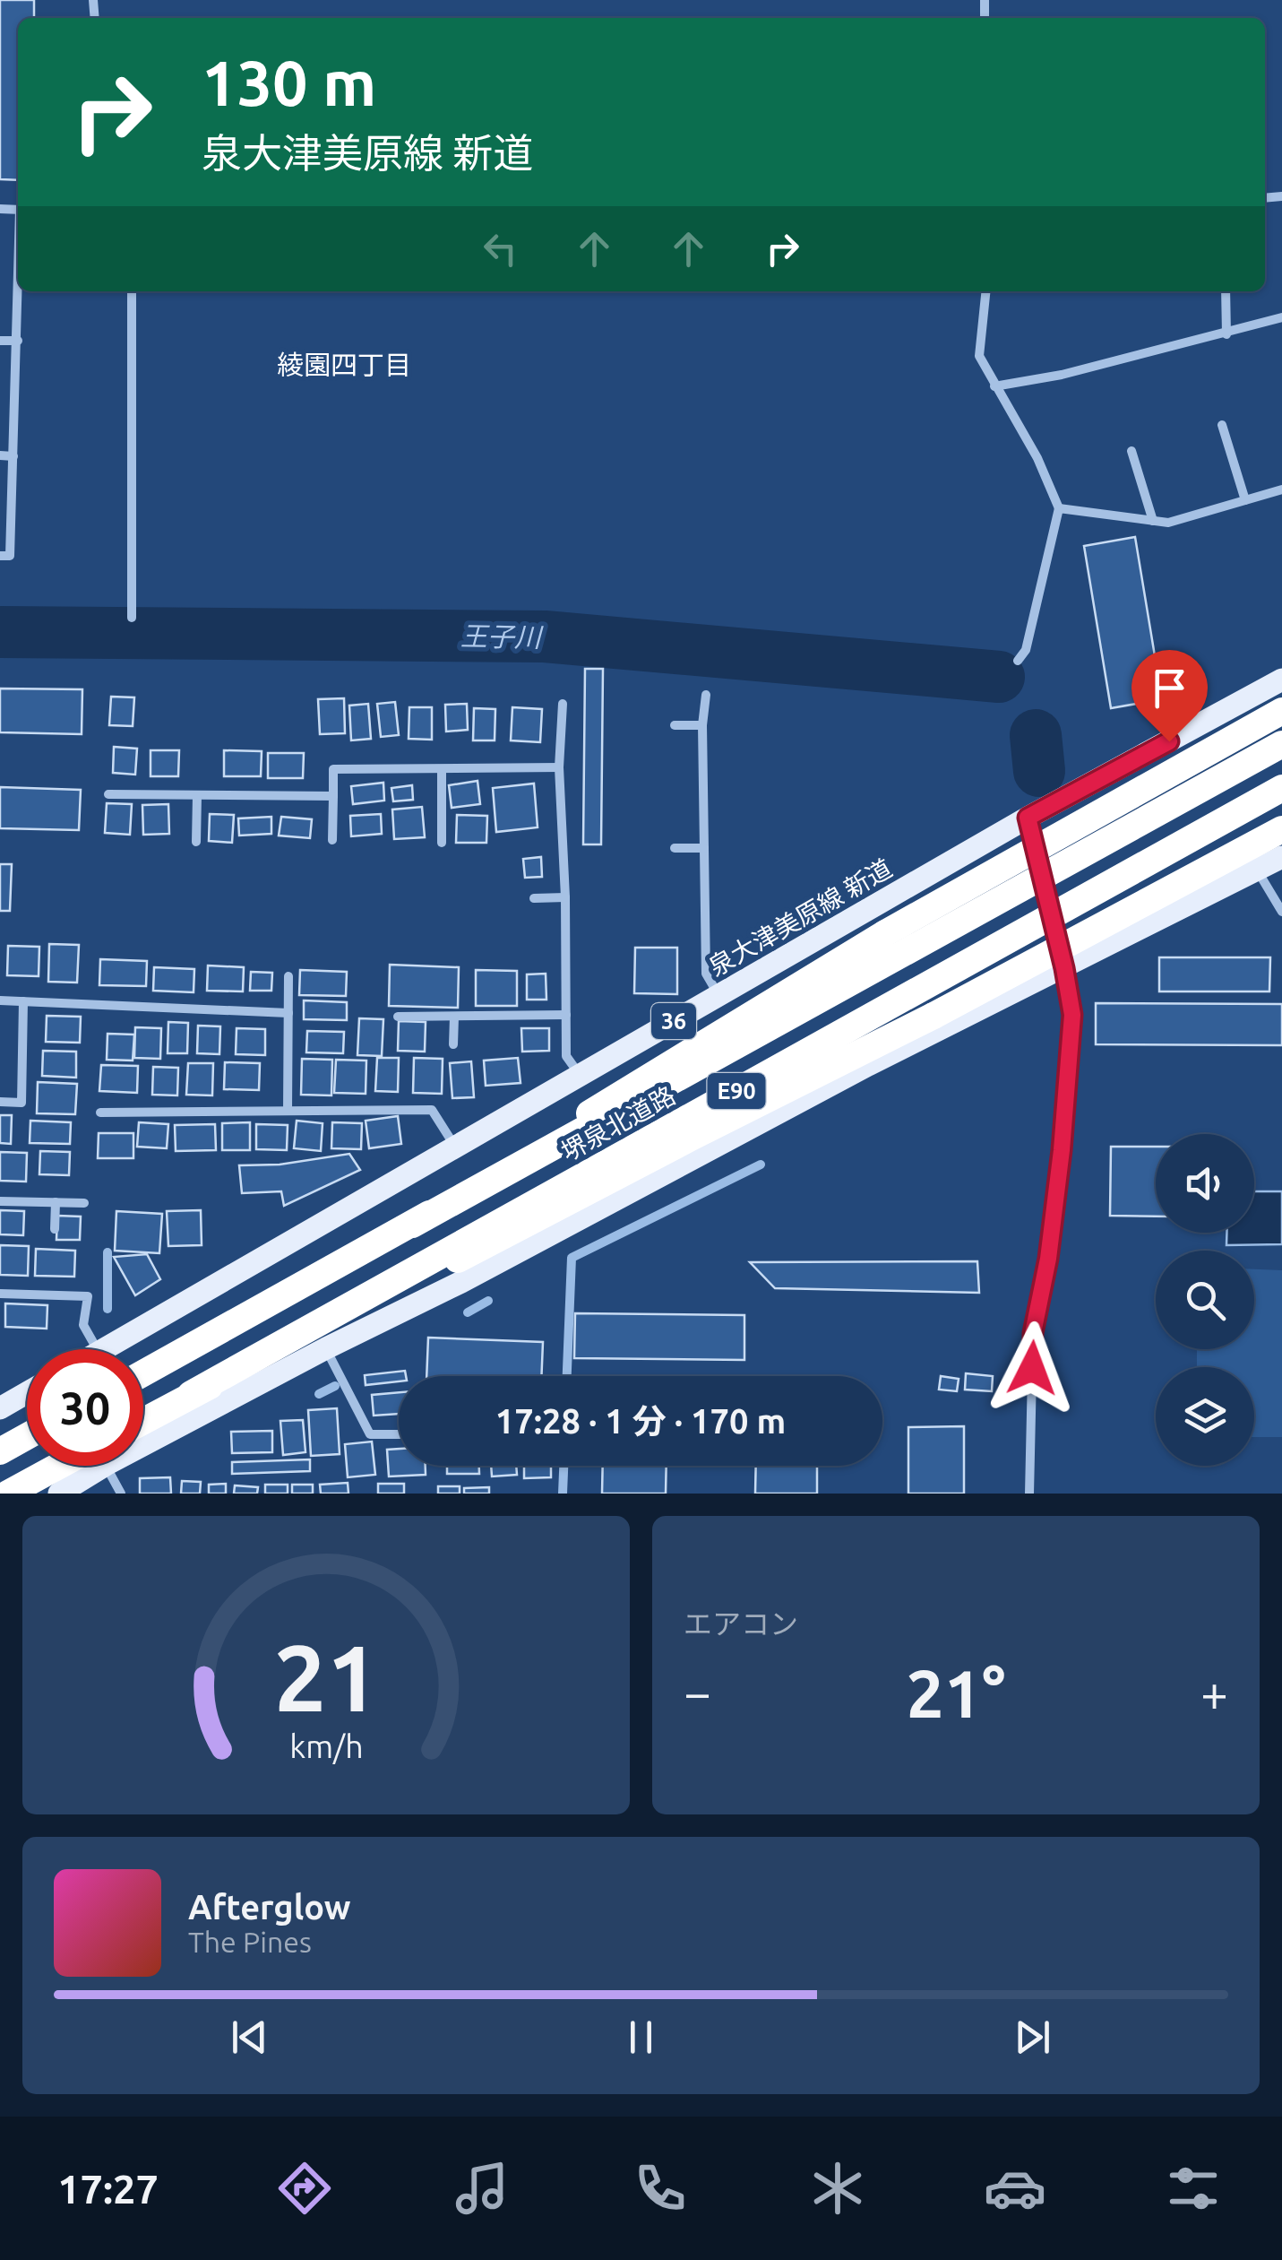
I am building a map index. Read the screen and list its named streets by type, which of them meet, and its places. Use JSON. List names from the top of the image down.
{
  "streets": {
    "highway": ["E90", "堺泉北道路"],
    "main road": ["泉大津美原線 新道", "36"]
  },
  "districts": ["綾園四丁目"],
  "water": ["王子川"],
  "page": {
    "turn": ["130 m", "泉大津美原線 新道"],
    "limit": "30",
    "trip": "17:28 · 1 分 · 170 m",
    "tile": "エアコン",
    "heat": ["−", "21°", "+"],
    "song": ["Afterglow", "The Pines"],
    "tabs": "17:27",
    "gauge": ["21", "km/h"]
  }
}
